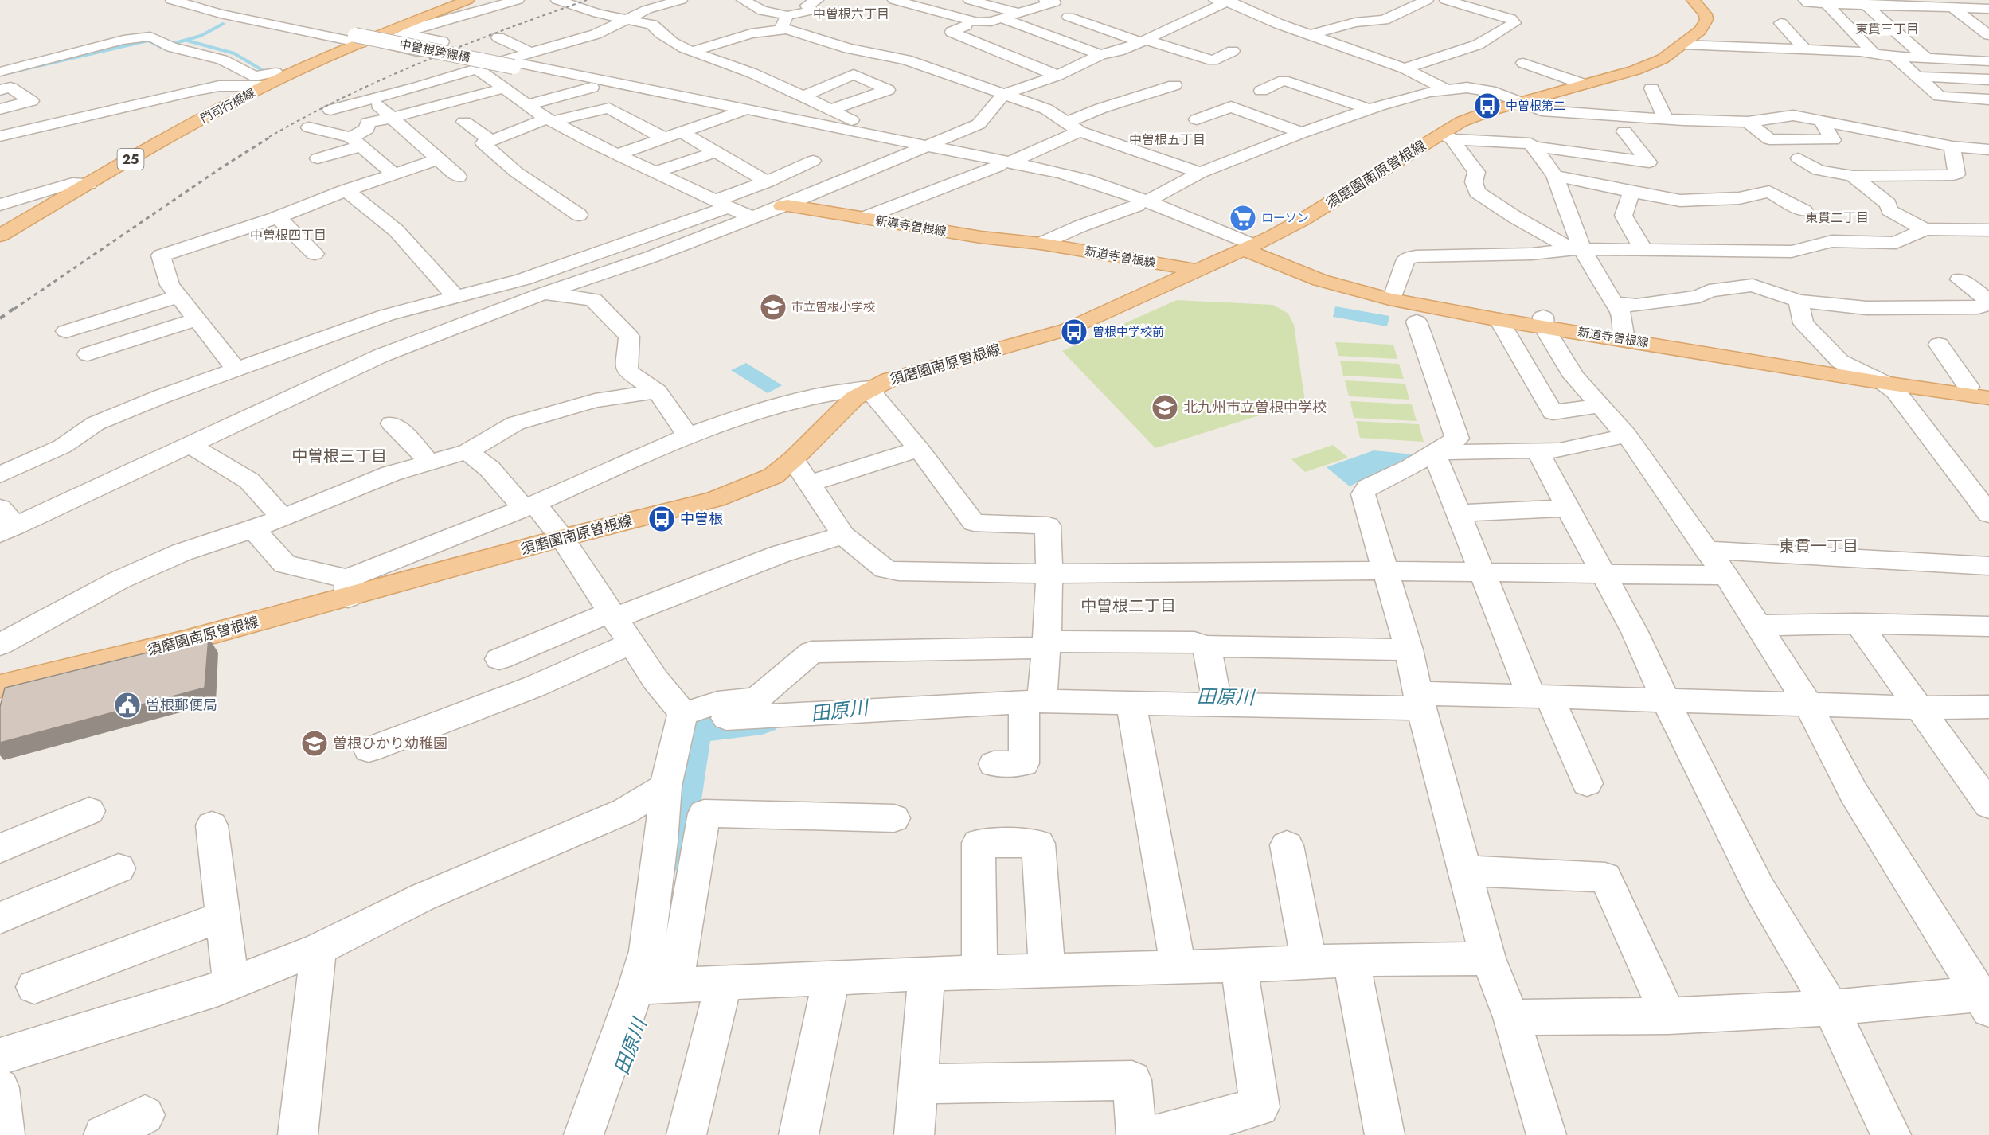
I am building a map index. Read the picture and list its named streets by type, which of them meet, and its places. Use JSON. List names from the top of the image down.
{
  "streets": {
    "main road": [
      "門司行橋線",
      "25",
      "須磨園南原曽根線",
      "新導寺曽根線",
      "新道寺曽根線"
    ],
    "street": ["中曽根跨線橋"]
  },
  "crossings": [
    ["中曽根跨線橋", "門司行橋線"],
    ["須磨園南原曽根線", "新道寺曽根線"],
    ["新導寺曽根線", "新道寺曽根線"]
  ],
  "districts": [
    "中曽根六丁目",
    "東貫三丁目",
    "中曽根五丁目",
    "東貫二丁目",
    "中曽根四丁目",
    "中曽根三丁目",
    "東貫一丁目",
    "中曽根二丁目"
  ],
  "water": ["田原川"],
  "places": {
    "bus stop": ["中曽根第二", "曽根中学校前", "中曽根"],
    "supermarket": ["ローソン"],
    "school or university": ["市立曽根小学校", "北九州市立曽根中学校", "曽根ひかり幼稚園"],
    "public building": ["曽根郵便局"]
  }
}
